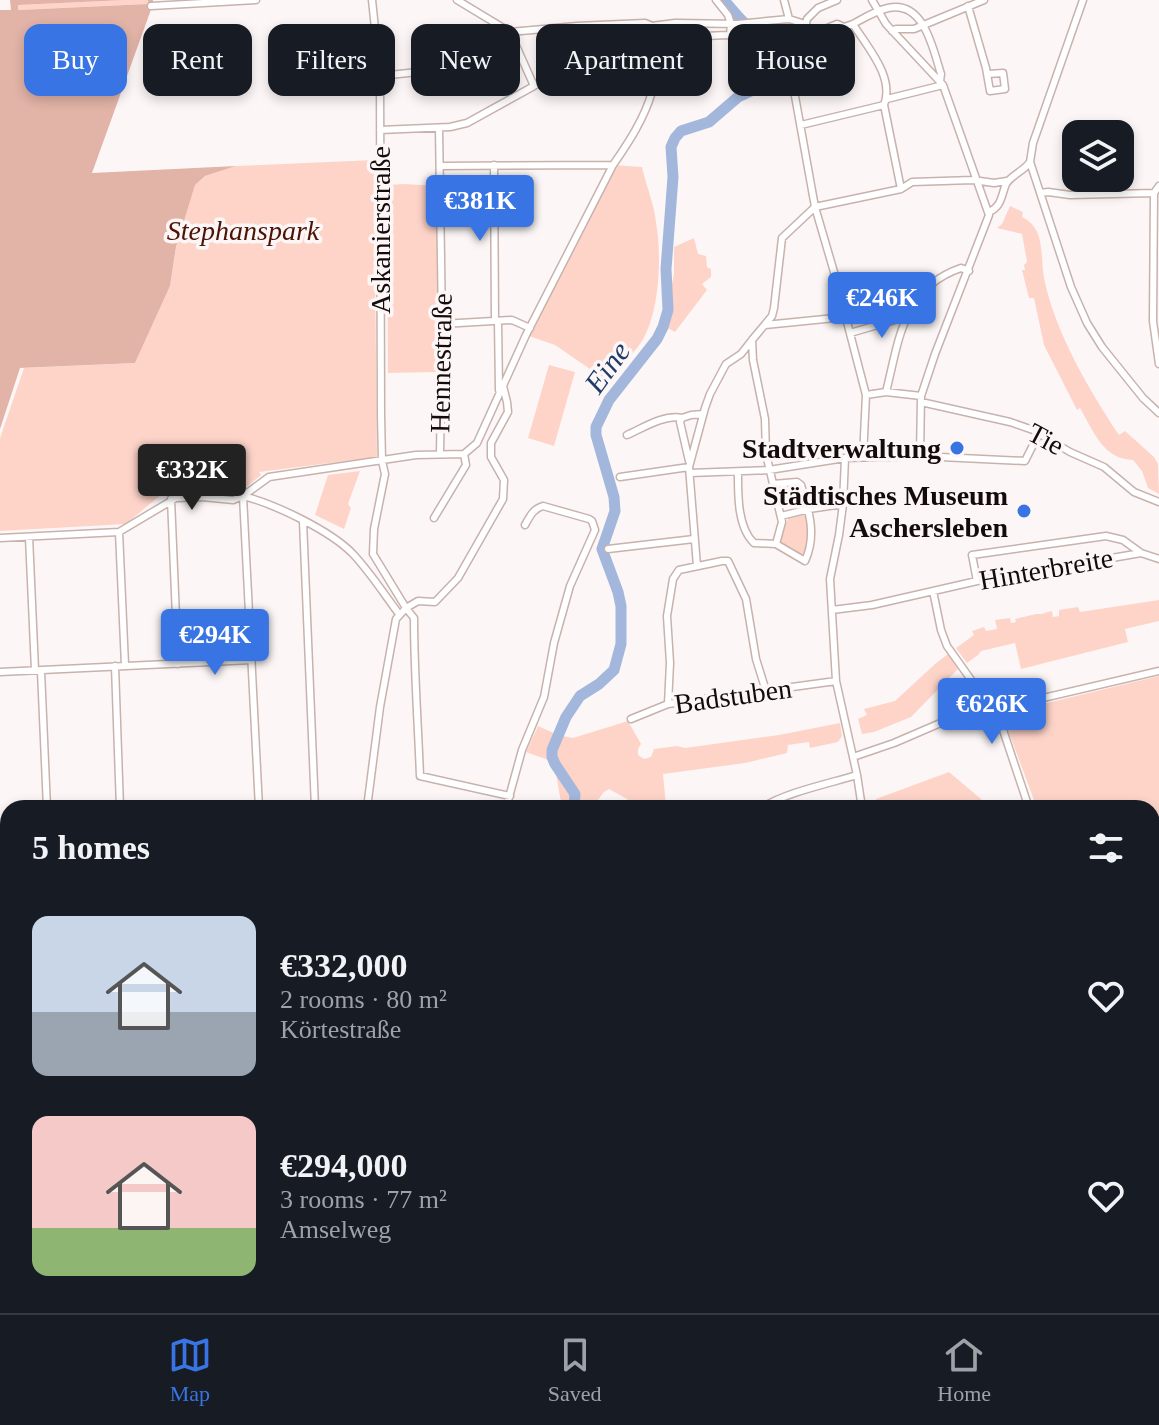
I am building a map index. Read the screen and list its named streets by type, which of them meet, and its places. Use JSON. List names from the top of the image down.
{
  "streets": {
    "street": [
      "Askanierstraße",
      "Hennestraße",
      "Tie",
      "Hinterbreite",
      "Badstuben"
    ]
  },
  "water": ["Eine"],
  "parks": ["Stephanspark"],
  "places": ["Stadtverwaltung", "Städtisches Museum Aschersleben"],
  "page": {
    "chip": [
      "Buy",
      "Rent",
      "Filters",
      "New",
      "Apartment",
      "House"
    ],
    "price": [
      "€381K",
      "€246K",
      "€332K",
      "€294K",
      "€626K"
    ],
    "heading": "5 homes",
    "list": [
      {
        "name": "€332,000",
        "note": "2 rooms · 80 m² · Körtestraße"
      },
      {
        "name": "€294,000",
        "note": "3 rooms · 77 m² · Amselweg"
      }
    ],
    "tabs": ["Map", "Saved", "Home"]
  }
}
